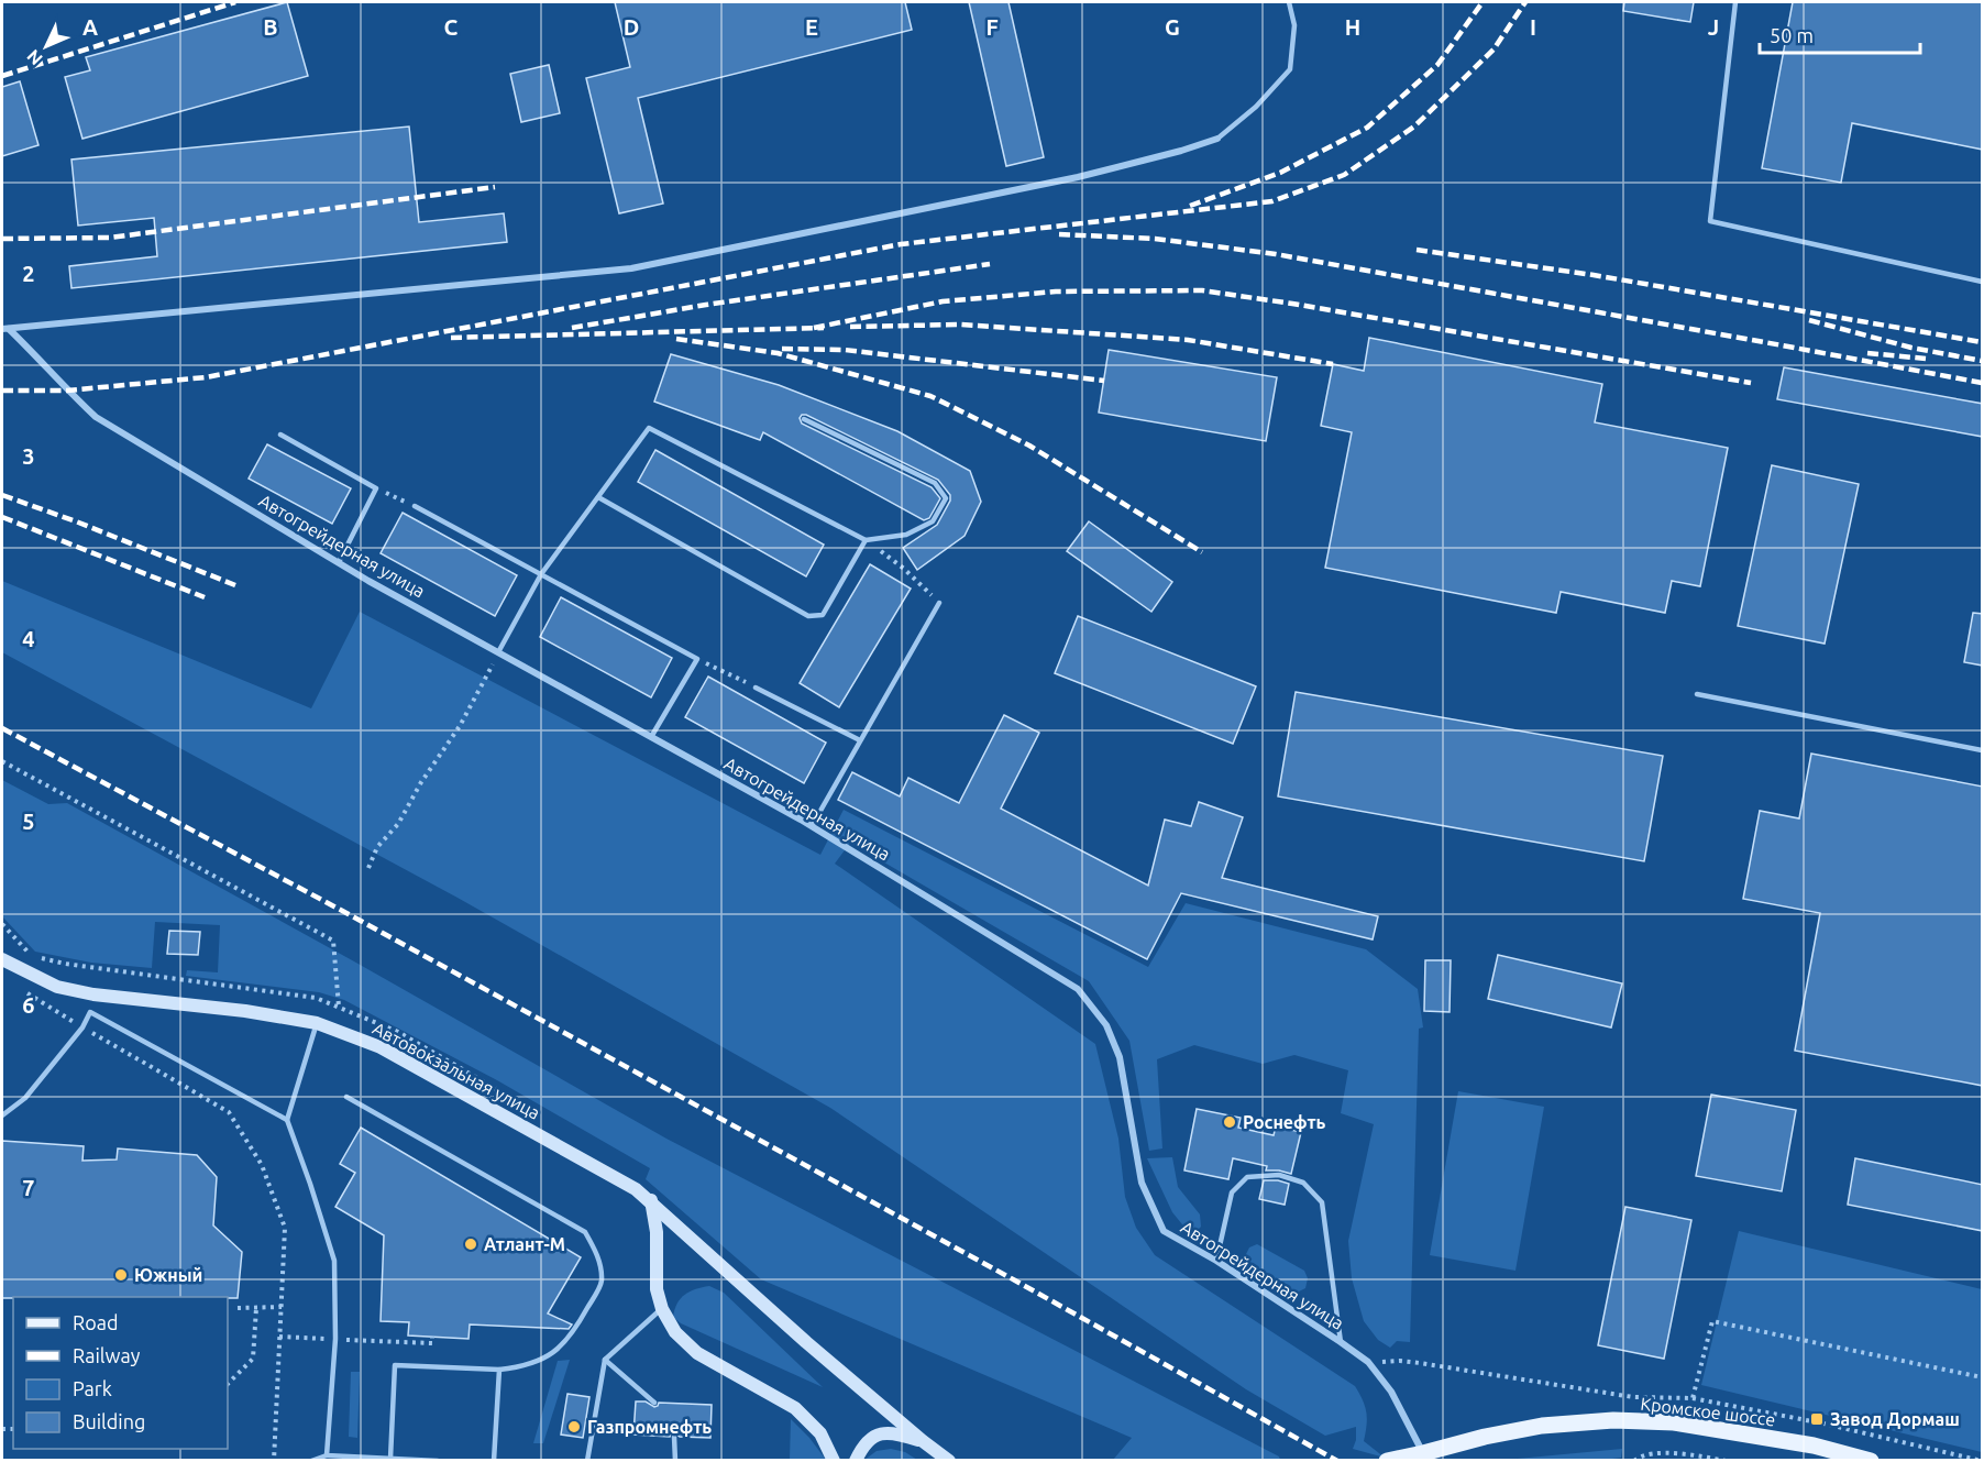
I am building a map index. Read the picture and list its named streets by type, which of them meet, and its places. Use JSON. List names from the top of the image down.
{
  "streets": {
    "main road": ["Кромское шоссе"],
    "street": ["Автогрейдерная улица", "Автовокзальная улица"]
  },
  "crossings": [
    ["Автогрейдерная улица", "Кромское шоссе"]
  ],
  "places": {
    "other": [
      "Роснефть",
      "Атлант-М",
      "Южный",
      "Газпромнефть"
    ],
    "transit": ["Завод Дормаш"]
  },
  "legend": [
    "Road",
    "Railway",
    "Park",
    "Building"
  ],
  "scale_bar": "50 m",
  "north": "bottom left",
  "grid": {
    "columns": [
      "A",
      "B",
      "C",
      "D",
      "E",
      "F",
      "G",
      "H",
      "I",
      "J"
    ],
    "rows": [
      "2",
      "3",
      "4",
      "5",
      "6",
      "7"
    ]
  }
}
